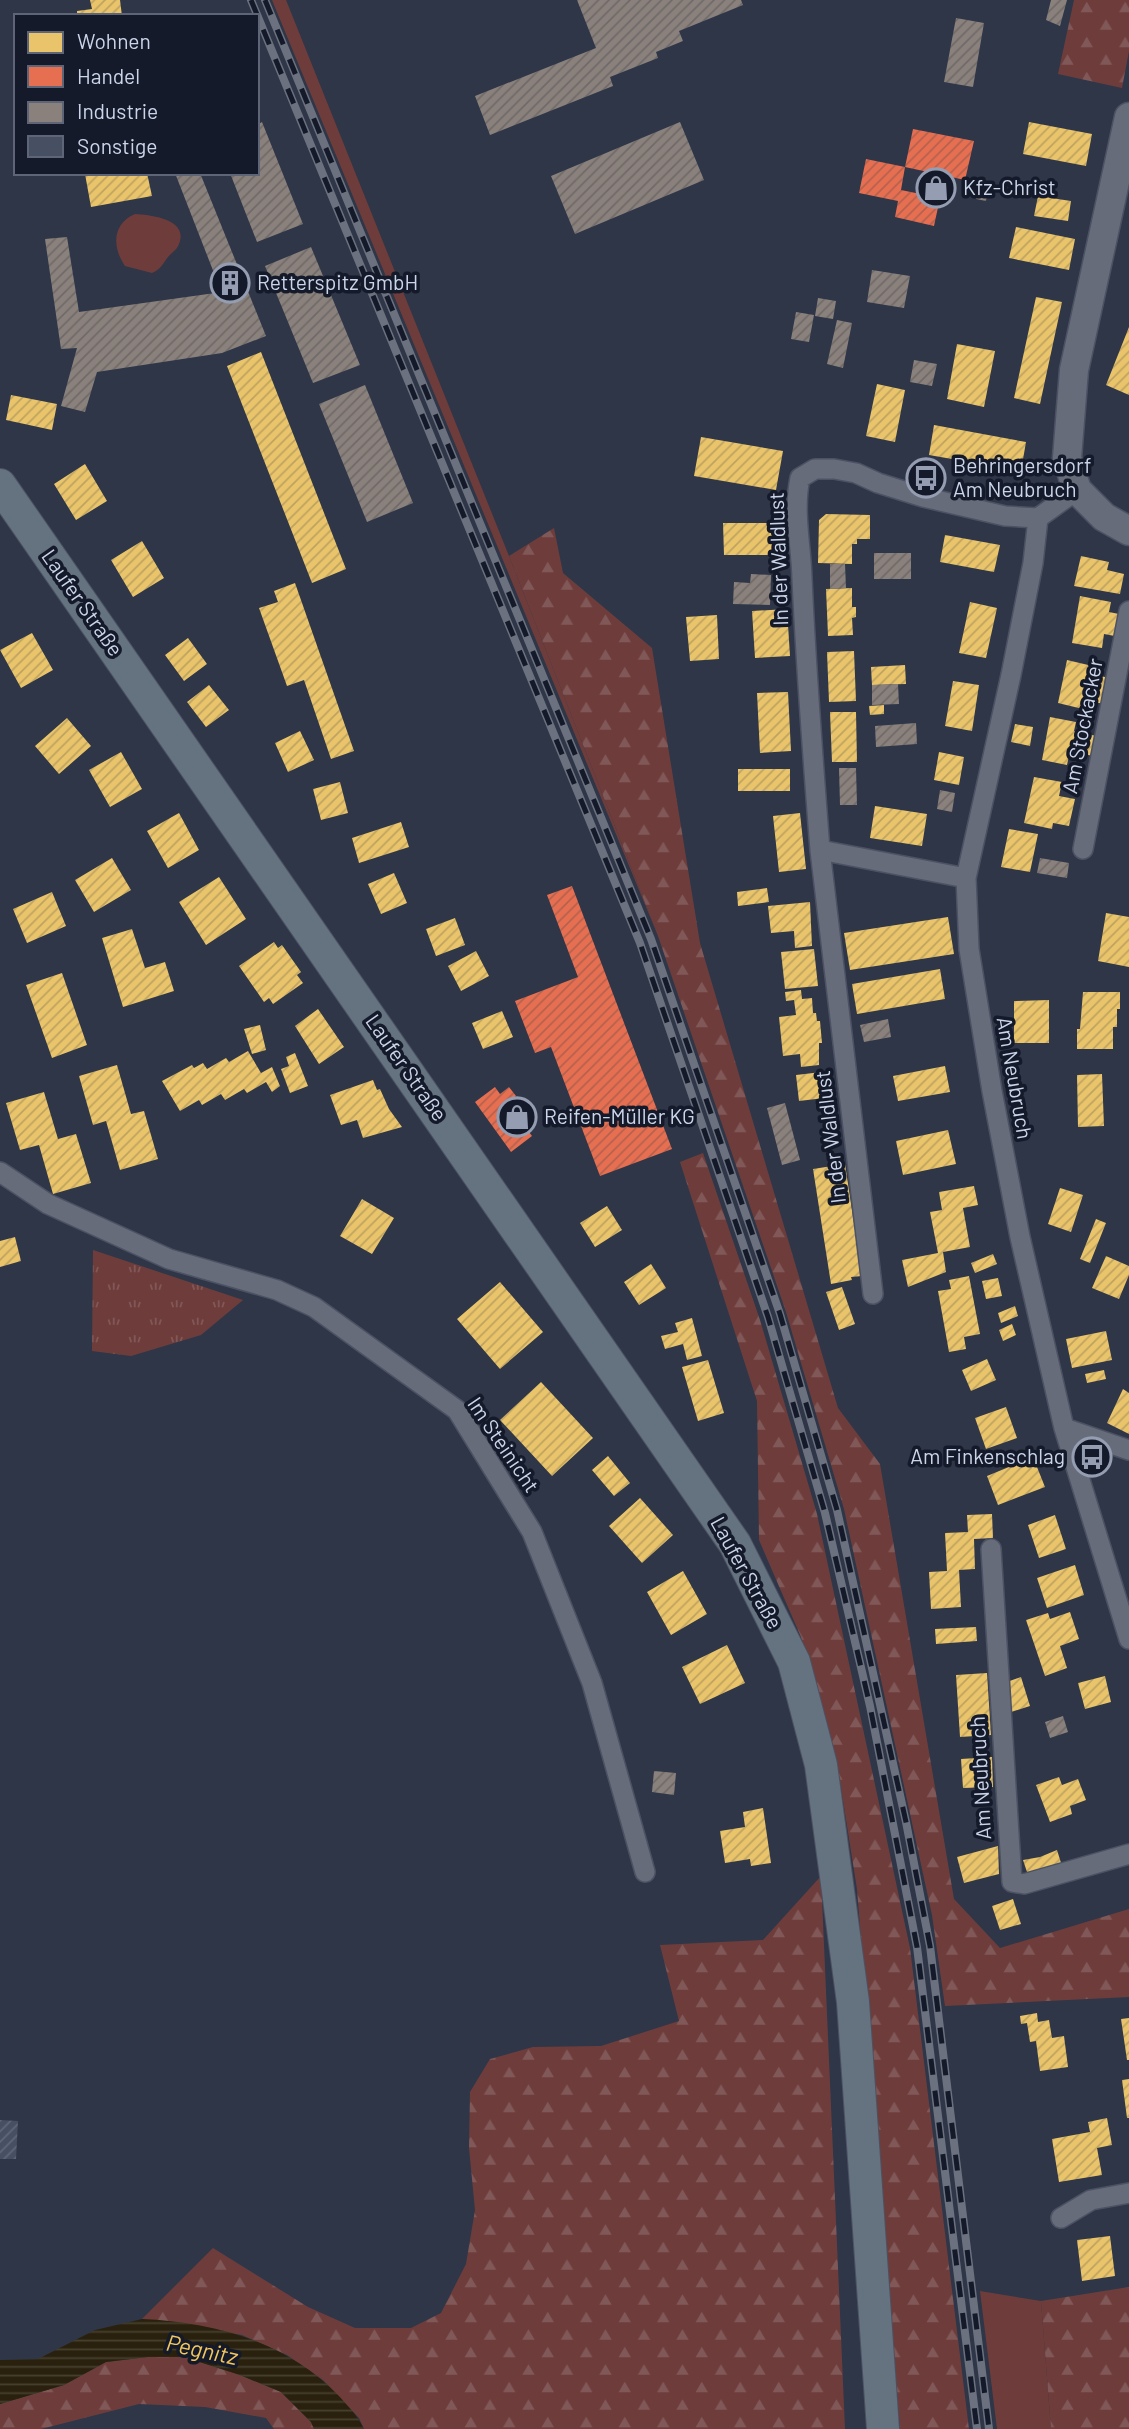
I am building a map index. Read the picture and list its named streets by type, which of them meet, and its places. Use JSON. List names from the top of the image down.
{
  "streets": {
    "main road": ["Laufer Straße"],
    "street": [
      "In der Waldlust",
      "Am Stockacker",
      "Am Neubruch",
      "Im Steinicht"
    ]
  },
  "crossings": [
    ["In der Waldlust", "Am Neubruch"]
  ],
  "water": ["Pegnitz"],
  "places": {
    "shop": ["Kfz-Christ", "Reifen-Müller KG"],
    "building": ["Retterspitz GmbH"],
    "bus stop": ["Behringersdorf Am Neubruch", "Am Finkenschlag"]
  },
  "legend": [
    "Wohnen",
    "Handel",
    "Industrie",
    "Sonstige"
  ]
}
